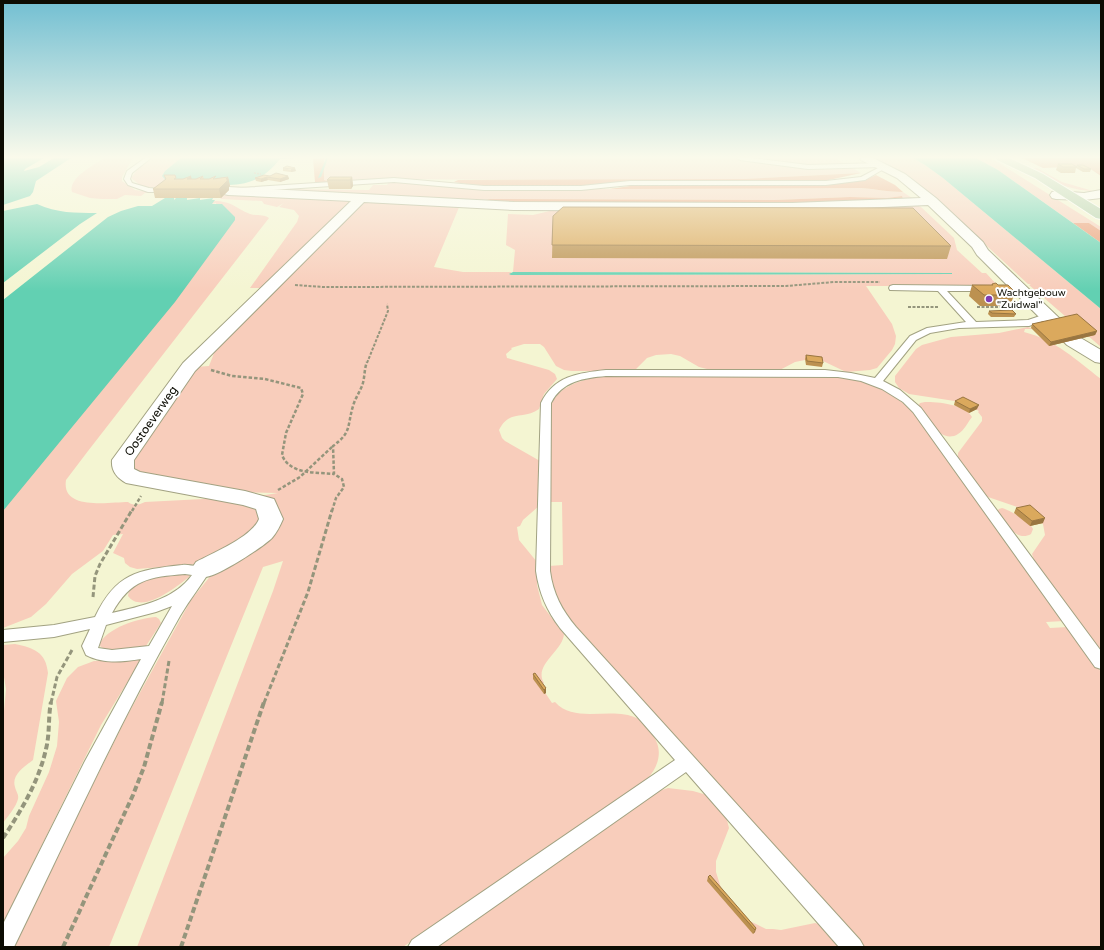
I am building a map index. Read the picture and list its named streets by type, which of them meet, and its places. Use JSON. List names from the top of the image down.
{
  "streets": {
    "street": ["Oostoeverweg"]
  },
  "places": ["Wachtgebouw \"Zuidwal\""]
}
